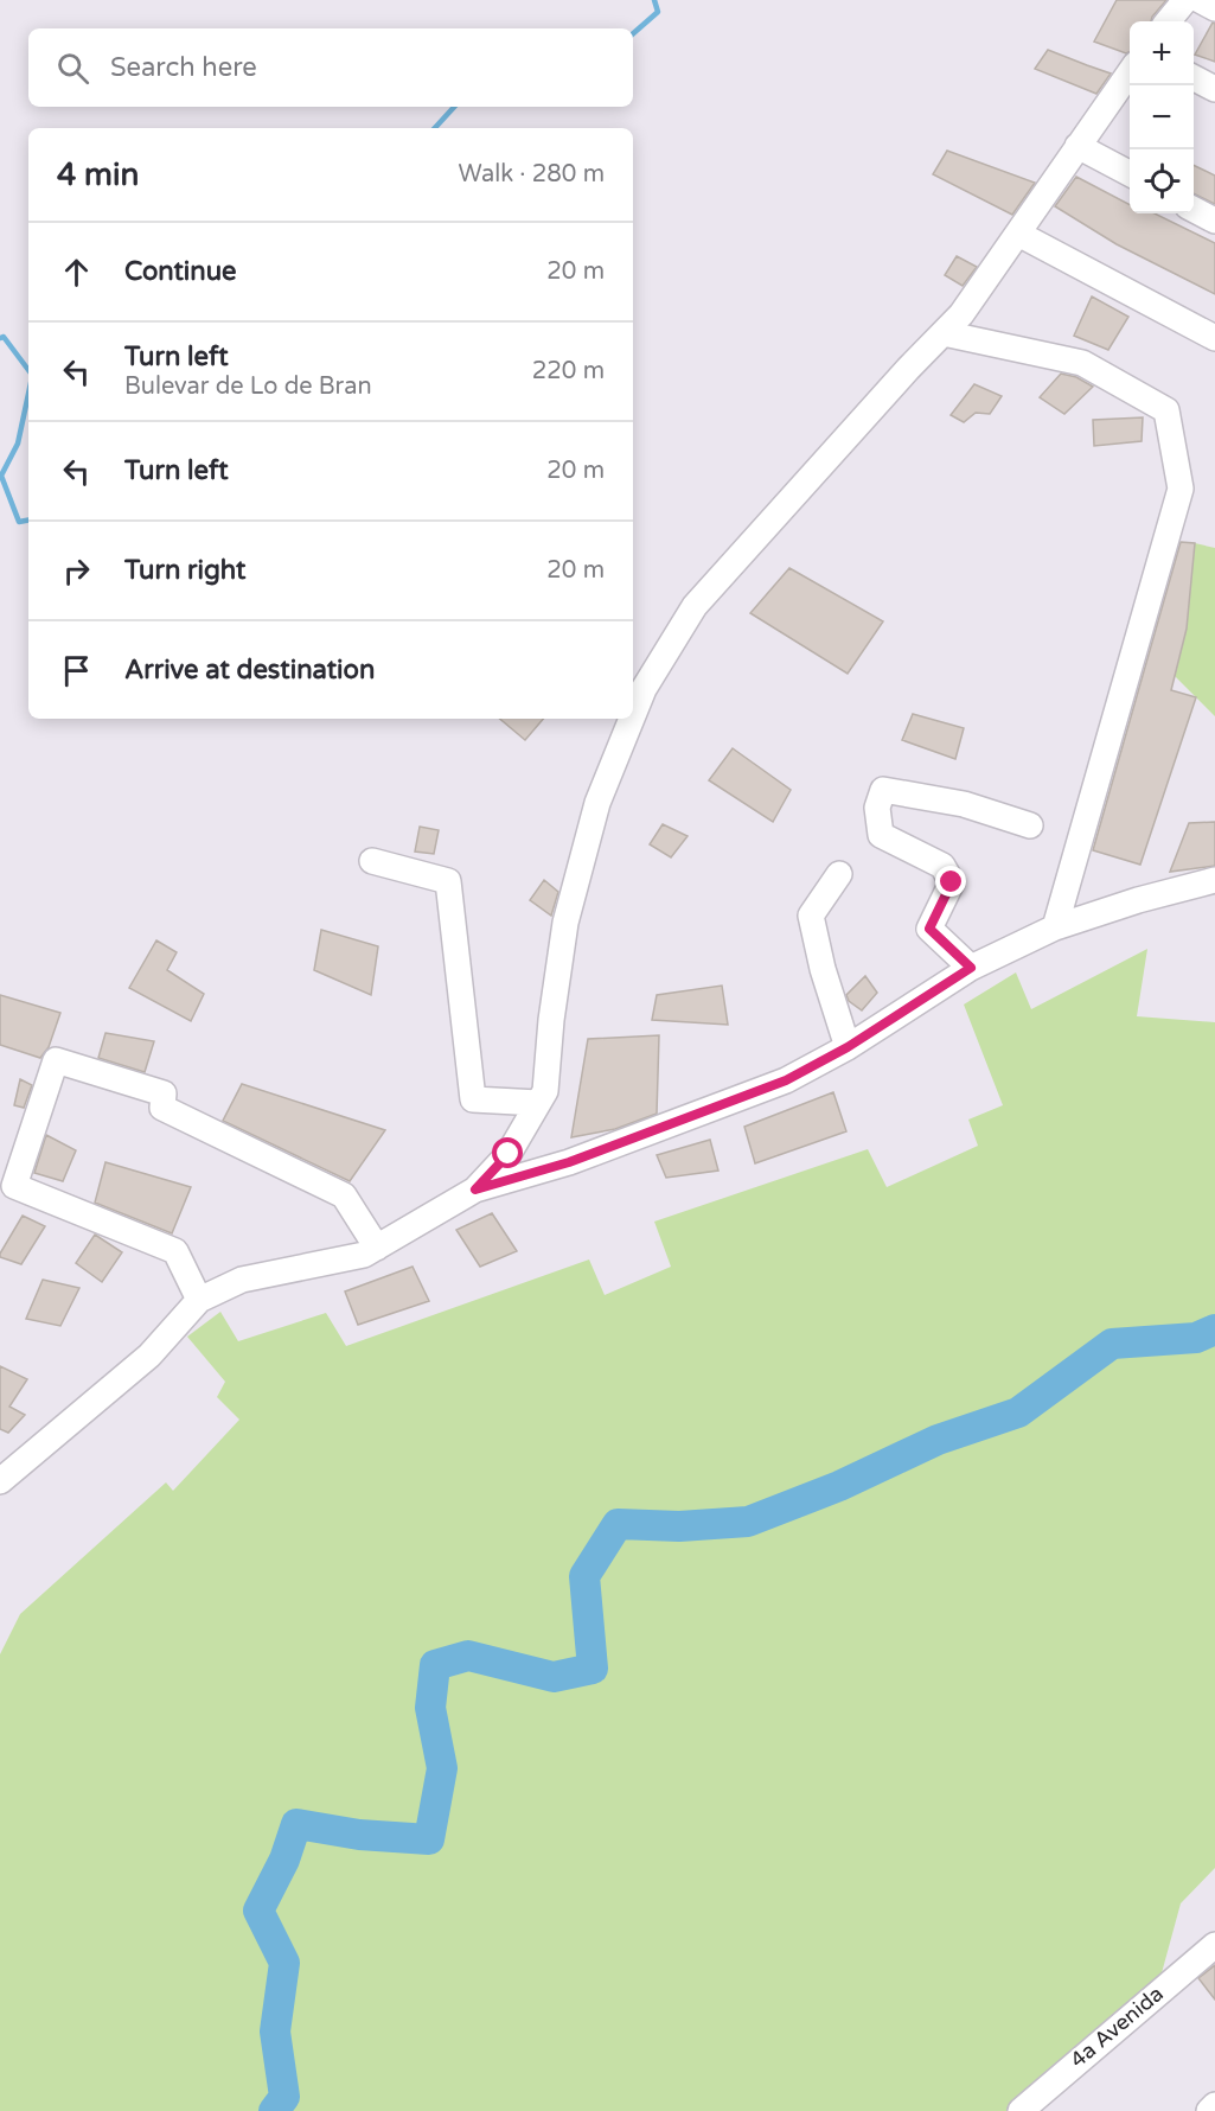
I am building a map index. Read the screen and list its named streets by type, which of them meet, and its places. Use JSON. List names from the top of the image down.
{
  "streets": {
    "street": ["4a Avenida"]
  },
  "page": {
    "map_buttons": ["+", "−"],
    "search": "Search here",
    "heading": ["4 min", "Walk · 280 m"],
    "list": [
      ["Continue", "20 m"],
      ["Turn left", "Bulevar de Lo de Bran", "220 m"],
      ["Turn left", "20 m"],
      ["Turn right", "20 m"],
      "Arrive at destination"
    ]
  }
}
